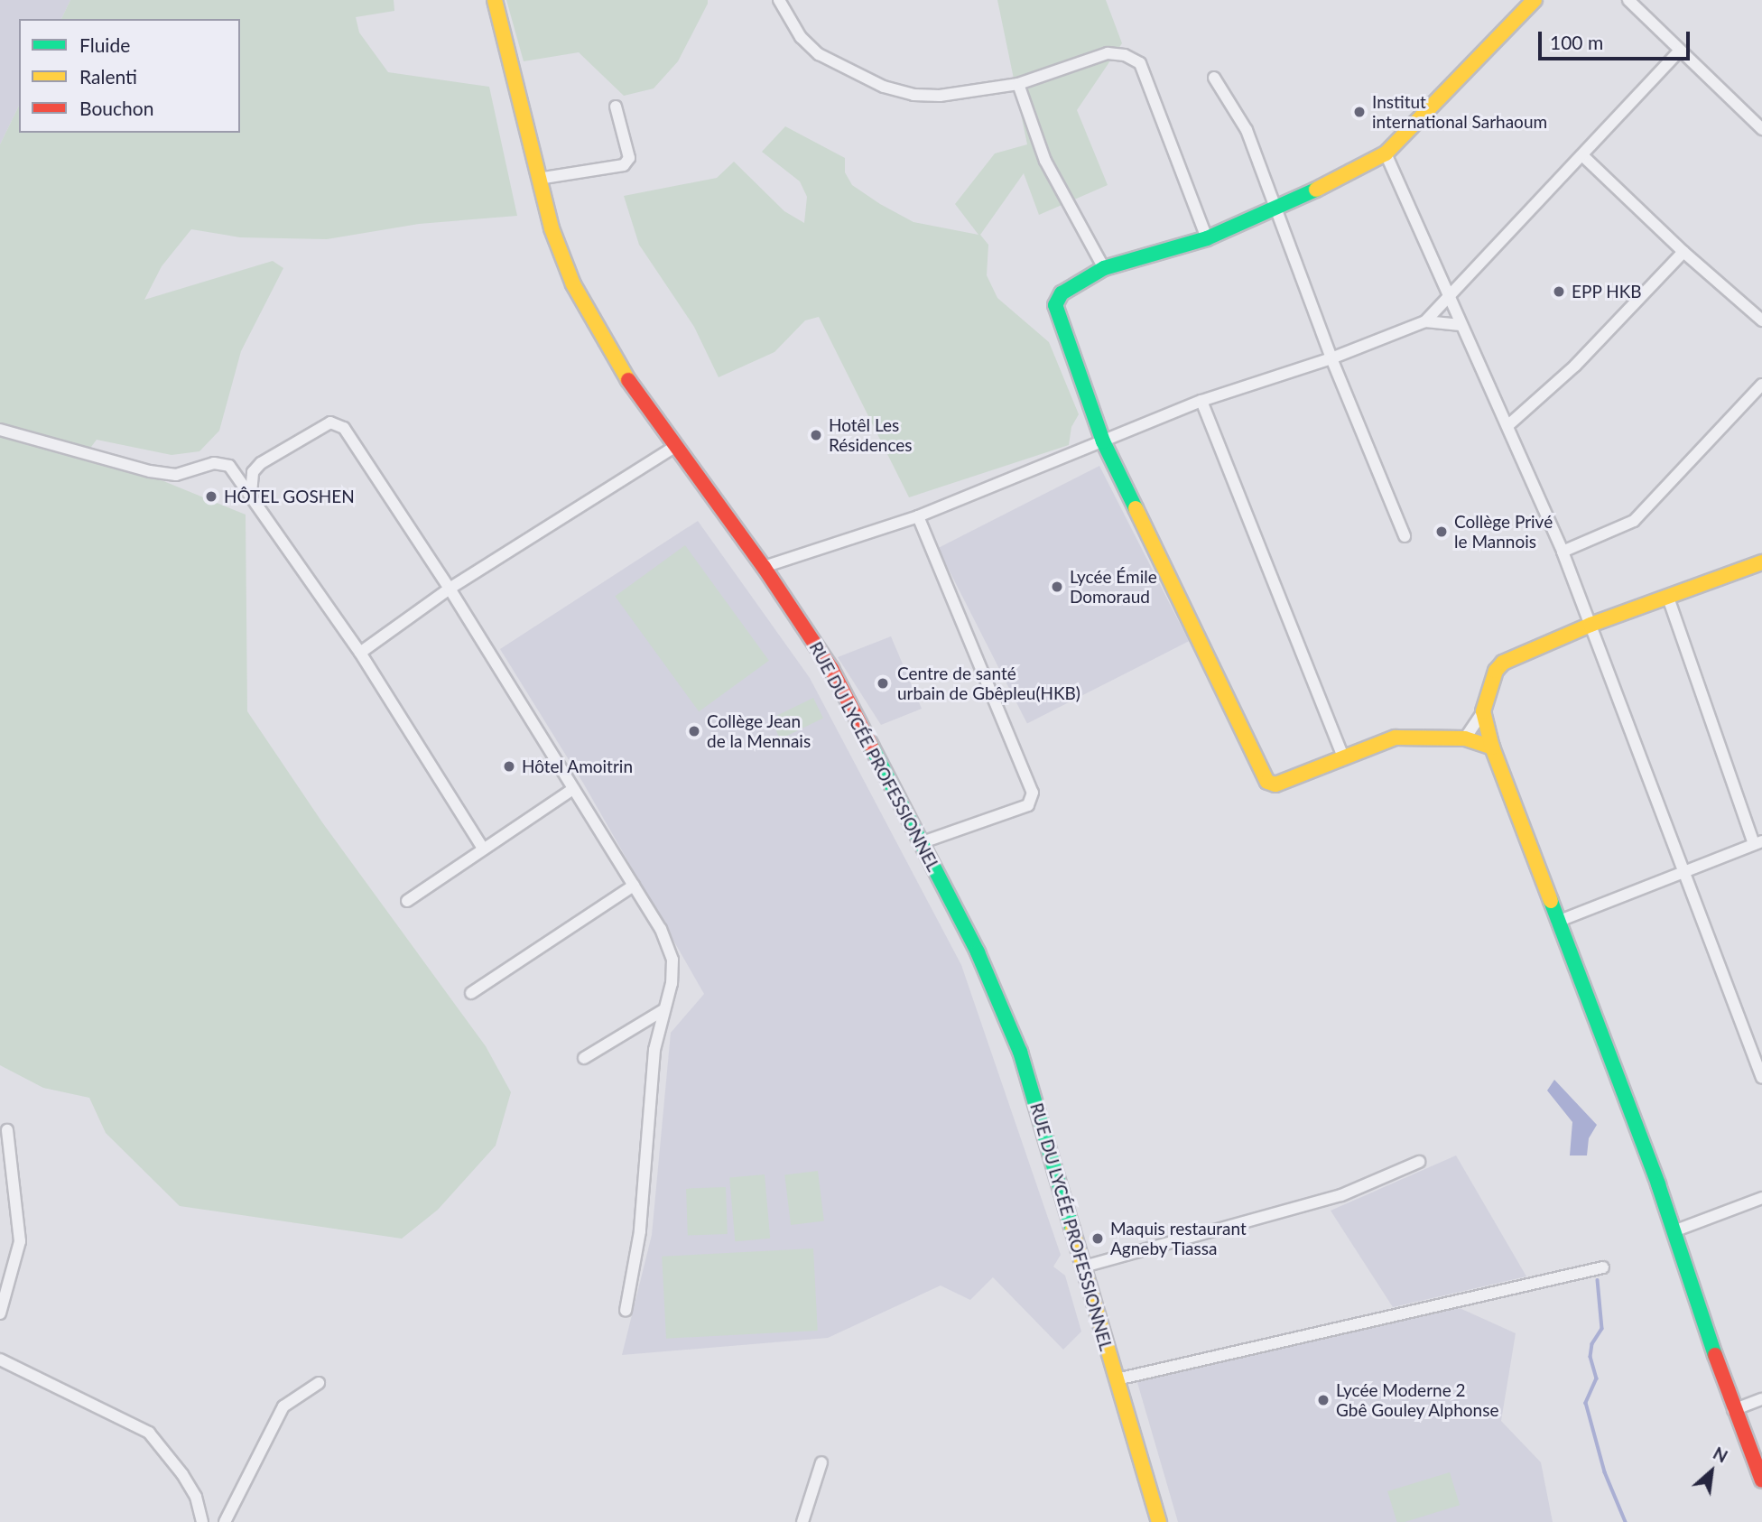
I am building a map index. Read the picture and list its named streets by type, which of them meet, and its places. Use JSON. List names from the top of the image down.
{
  "streets": {
    "street": ["RUE DU LYCÉE PROFESSIONNEL"]
  },
  "places": [
    "Institut international Sarhaoum",
    "EPP HKB",
    "Hotêl Les Résidences",
    "HÔTEL GOSHEN",
    "Collège Privé le Mannois",
    "Lycée Émile Domoraud",
    "Centre de santé urbain de Gbêpleu(HKB)",
    "Collège Jean de la Mennais",
    "Hôtel Amoitrin",
    "Maquis restaurant Agneby Tiassa",
    "Lycée Moderne 2 Gbê Gouley Alphonse"
  ],
  "legend": ["Fluide", "Ralenti", "Bouchon"],
  "scale_bar": "100 m",
  "north": "top right"
}
